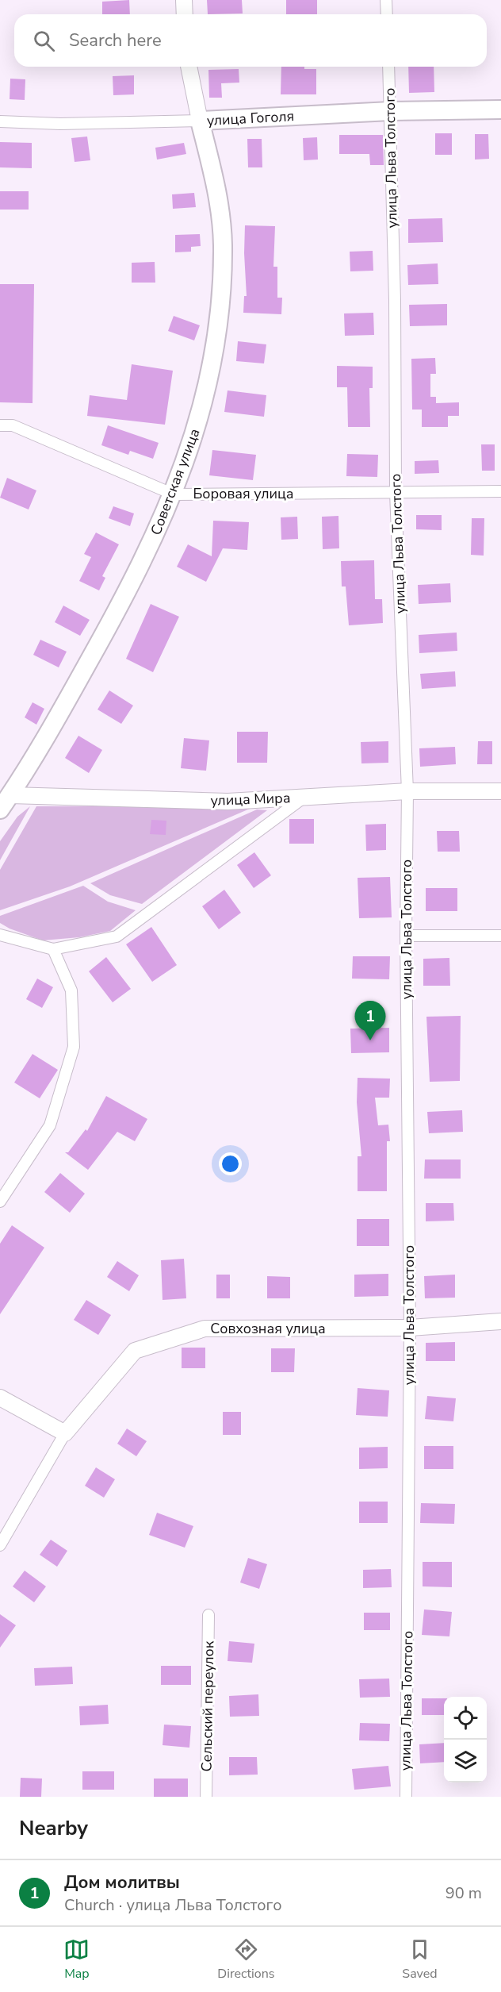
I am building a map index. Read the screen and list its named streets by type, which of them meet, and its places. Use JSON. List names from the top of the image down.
{
  "streets": {
    "main road": [
      "улица Гоголя",
      "Советская улица",
      "улица Мира",
      "Совхозная улица"
    ],
    "street": ["улица Льва Толстого", "Боровая улица", "Сельский переулок"]
  },
  "crossings": [
    ["улица Гоголя", "улица Льва Толстого"],
    ["улица Гоголя", "Советская улица"],
    ["улица Льва Толстого", "Боровая улица"],
    ["улица Льва Толстого", "улица Мира"],
    ["улица Льва Толстого", "Совхозная улица"],
    ["Советская улица", "Боровая улица"],
    ["Советская улица", "улица Мира"]
  ],
  "page": {
    "search": "Search here",
    "pins": "1",
    "heading": "Nearby",
    "list": [
      {
        "mark": "1",
        "name": "Дом молитвы",
        "note": "Church · улица Льва Толстого",
        "value": "90 m"
      }
    ],
    "nav": ["Map", "Directions", "Saved"]
  }
}
